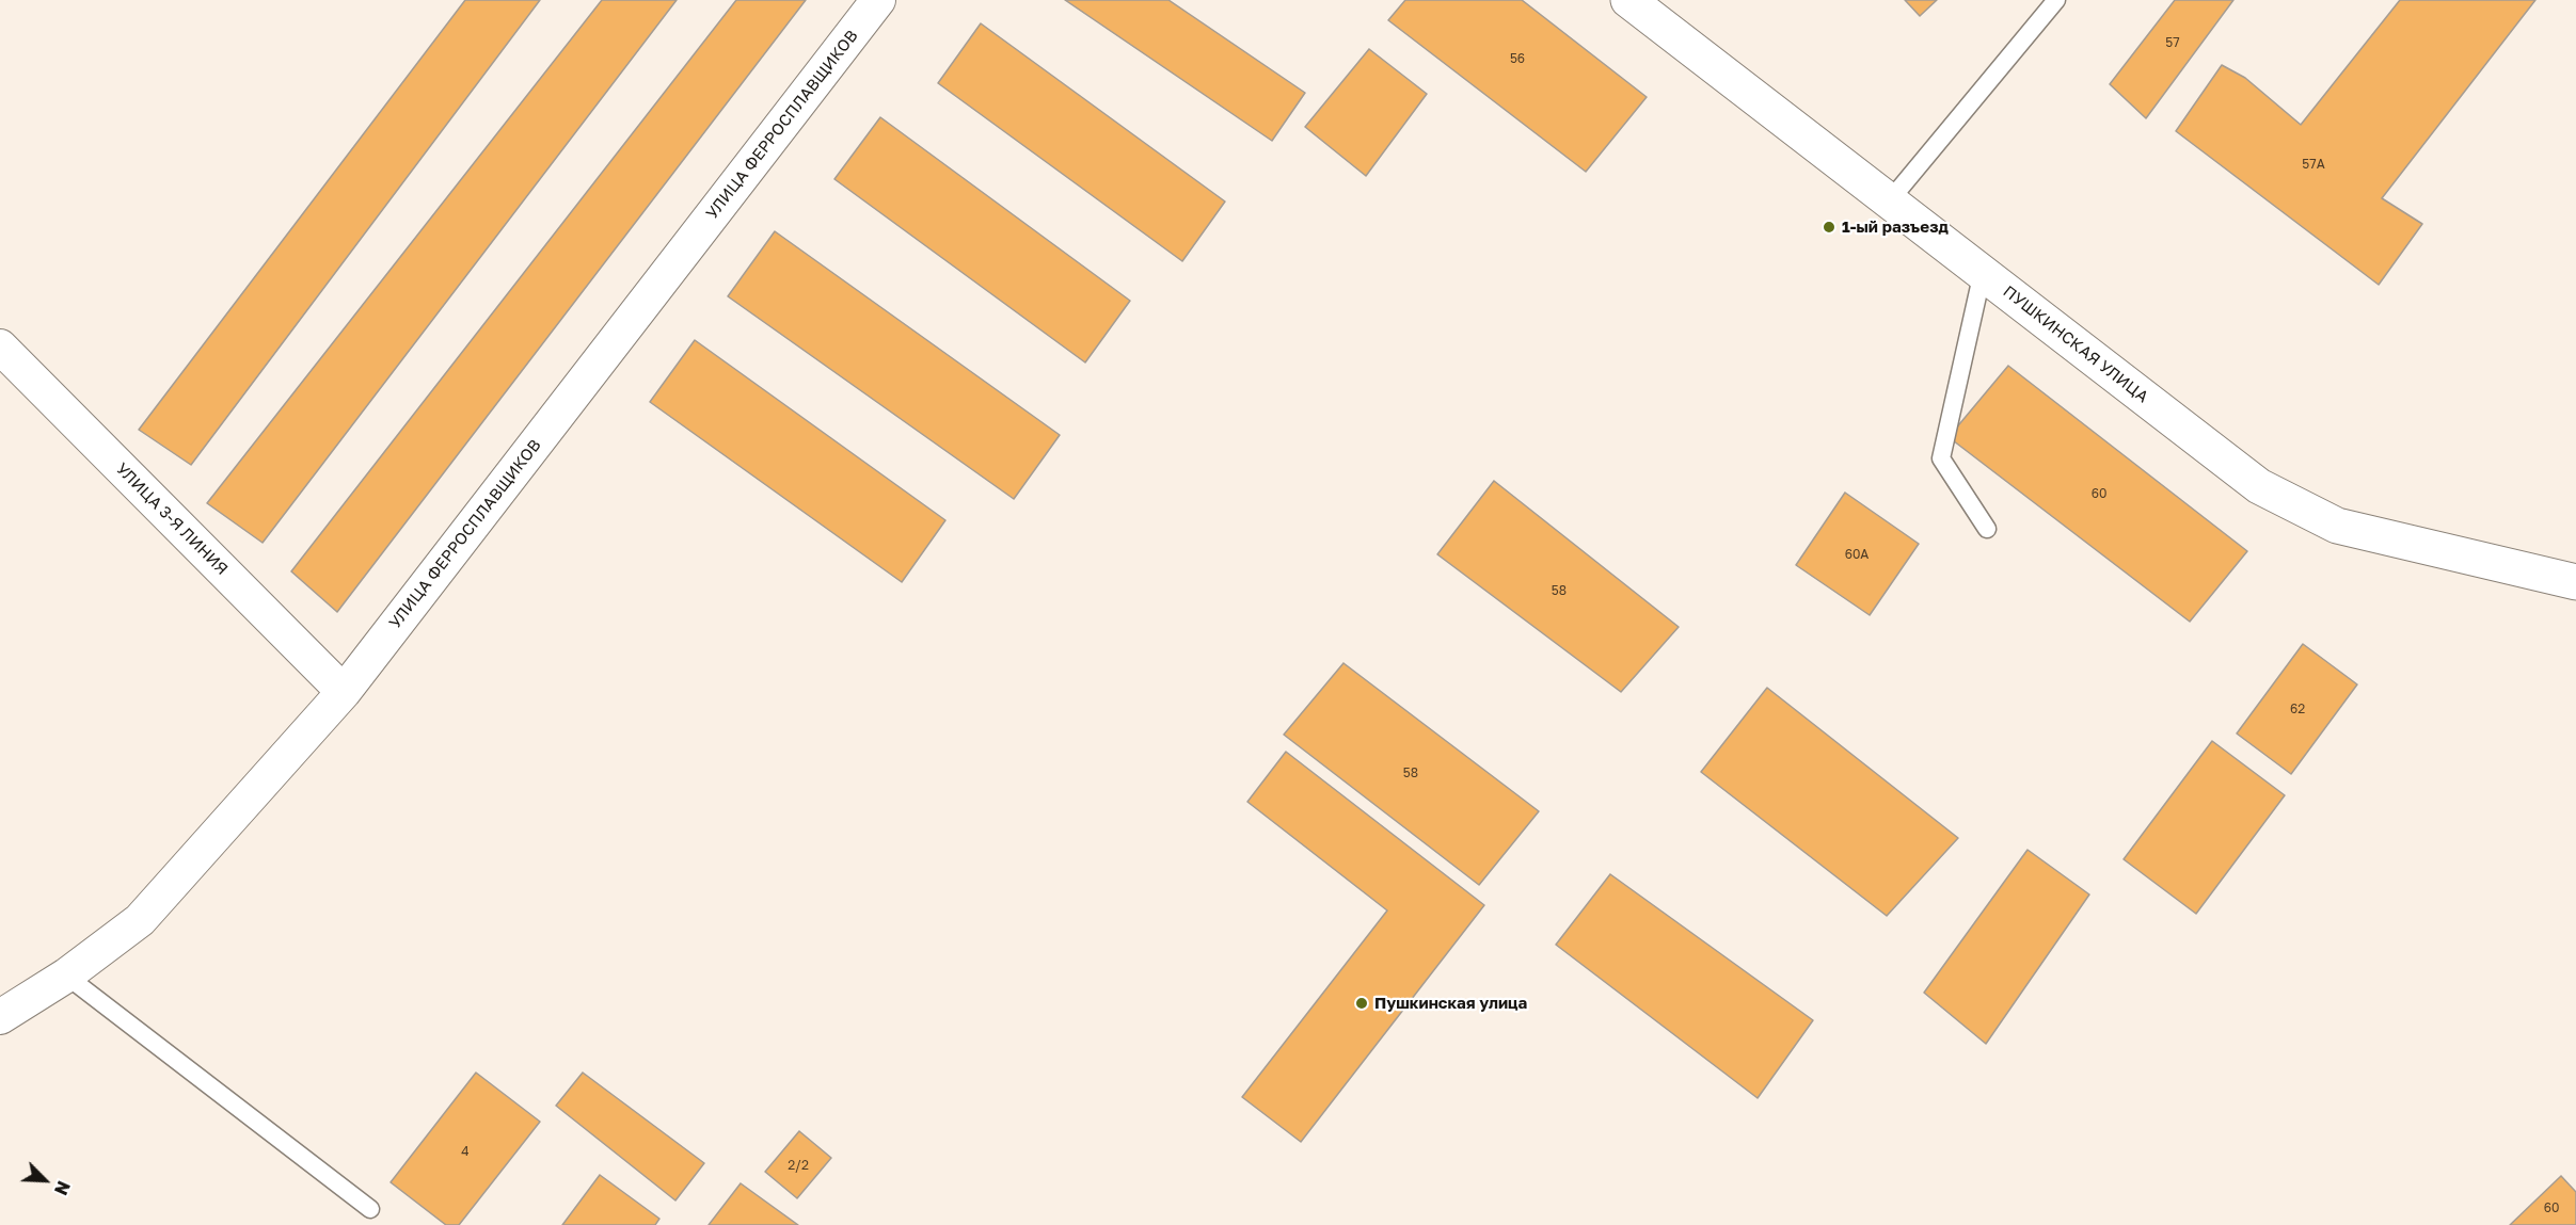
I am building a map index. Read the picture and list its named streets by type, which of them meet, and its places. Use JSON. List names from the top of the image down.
{
  "streets": {
    "street": ["УЛИЦА ФЕРРОСПЛАВЩИКОВ", "ПУШКИНСКАЯ УЛИЦА", "УЛИЦА 3-Я ЛИНИЯ"]
  },
  "crossings": [
    ["УЛИЦА ФЕРРОСПЛАВЩИКОВ", "УЛИЦА 3-Я ЛИНИЯ"]
  ],
  "places": ["1-ый разъезд", "Пушкинская улица"],
  "house_numbers": [
    "57",
    "56",
    "57А",
    "60",
    "60А",
    "58",
    "62",
    "58",
    "4",
    "2/2",
    "60"
  ],
  "north": "bottom right"
}
